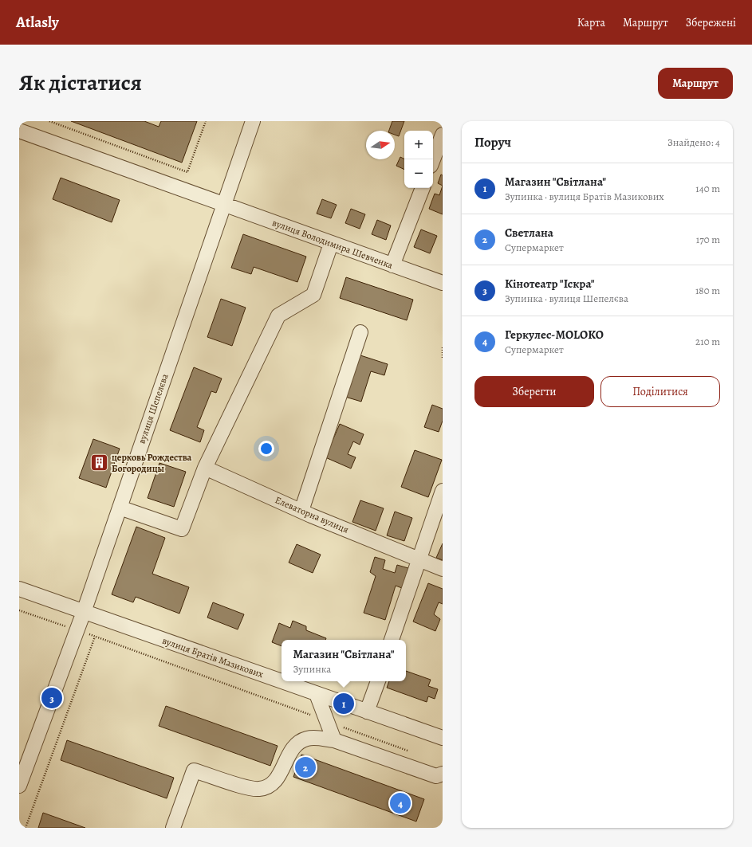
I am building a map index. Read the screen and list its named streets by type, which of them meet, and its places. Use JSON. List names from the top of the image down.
{
  "streets": {
    "street": [
      "вулиця Володимира Шевченка",
      "вулиця Шепелєва",
      "Елеваторна вулиця",
      "вулиця Братів Мазикових"
    ]
  },
  "crossings": [
    ["вулиця Володимира Шевченка", "вулиця Шепелєва"],
    ["вулиця Шепелєва", "вулиця Братів Мазикових"]
  ],
  "places": {
    "building": ["церковь Рождества Богородицы"]
  },
  "north": "right",
  "page": {
    "header": "Atlasly",
    "nav": ["Карта", "Маршрут", "Збережені"],
    "title": "Як дістатися",
    "buttons": [
      "Маршрут",
      ["Зберегти", "Поділитися"]
    ],
    "heading": ["Поруч", "Знайдено: 4"],
    "map_buttons": ["+", "−"],
    "list": [
      {
        "mark": "1",
        "name": "Магазин \"Світлана\"",
        "note": "Зупинка · вулиця Братів Мазикових",
        "value": "140 m"
      },
      {
        "mark": "2",
        "name": "Светлана",
        "note": "Супермаркет",
        "value": "170 m"
      },
      {
        "mark": "3",
        "name": "Кінотеатр \"Іскра\"",
        "note": "Зупинка · вулиця Шепелєва",
        "value": "180 m"
      },
      {
        "mark": "4",
        "name": "Геркулес-MOLOKO",
        "note": "Супермаркет",
        "value": "210 m"
      }
    ],
    "popup": ["Магазин \"Світлана\"", "Зупинка"],
    "pins": [
      "3",
      "1",
      "2",
      "4"
    ]
  }
}
